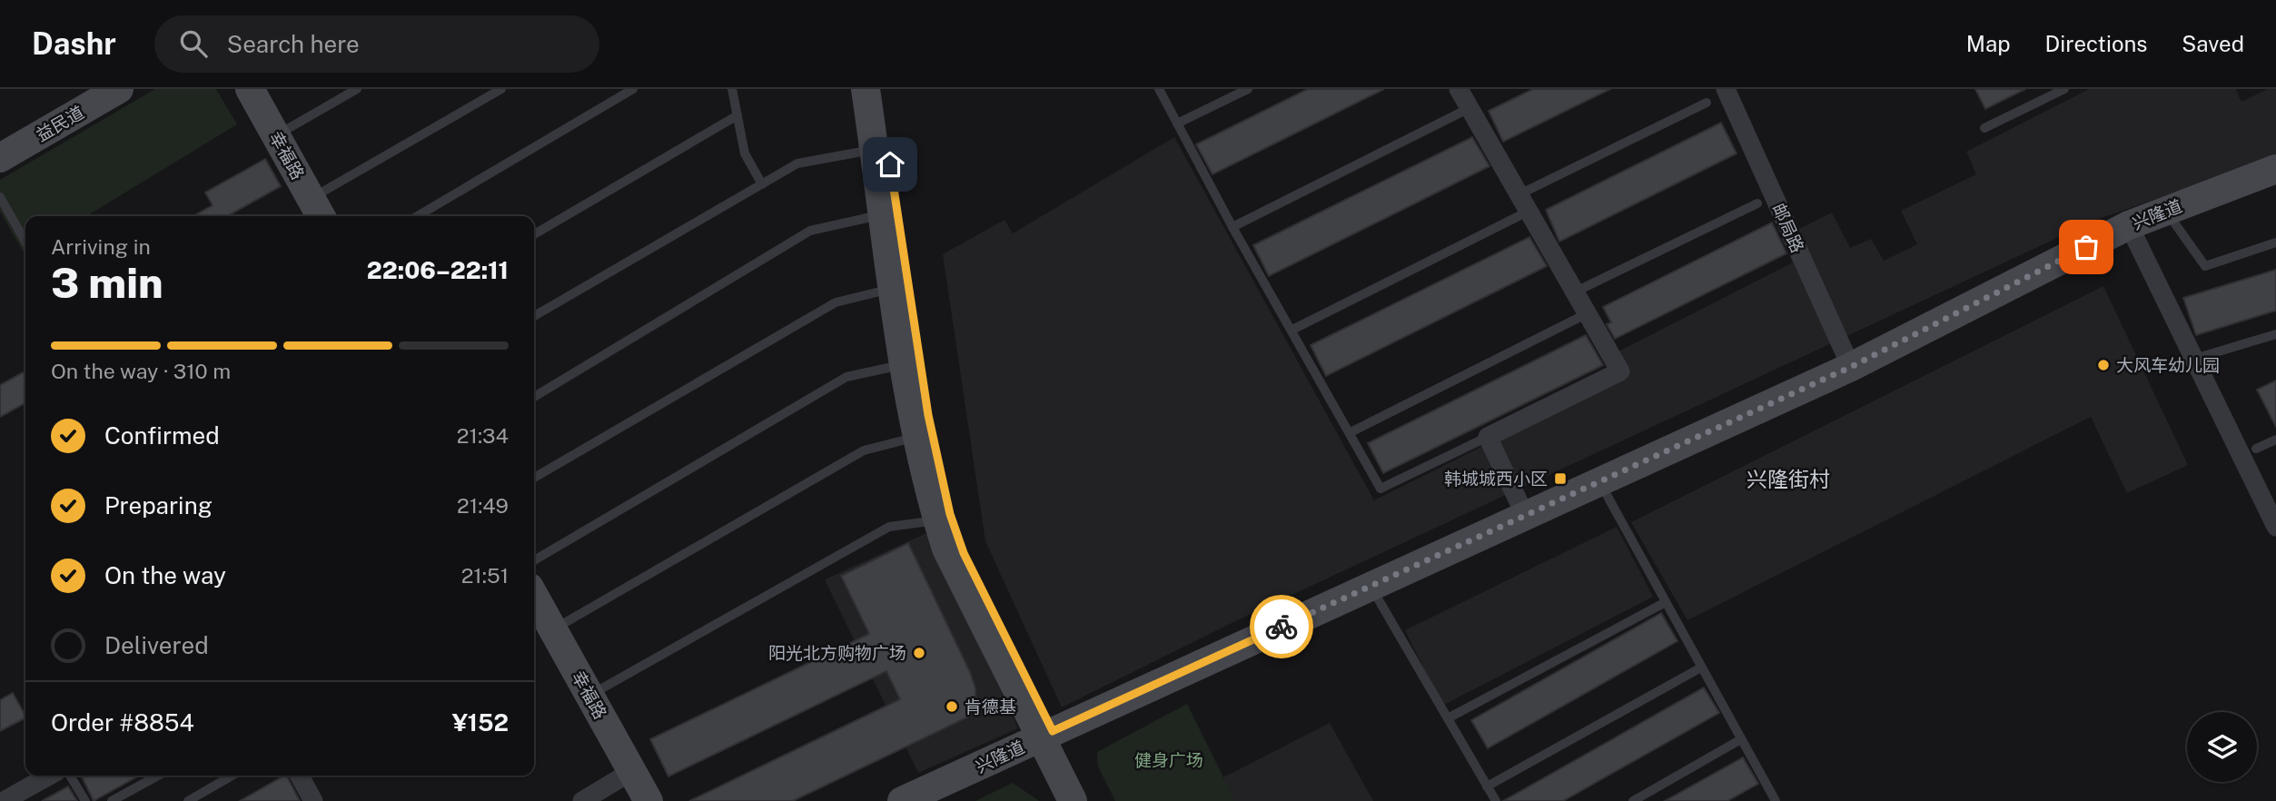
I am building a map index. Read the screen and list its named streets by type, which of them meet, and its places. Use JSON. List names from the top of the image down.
{
  "streets": {
    "main road": ["益民道", "幸福路", "兴隆道"],
    "street": ["邮局路"]
  },
  "crossings": [
    ["兴隆道", "邮局路"]
  ],
  "districts": ["兴隆街村"],
  "parks": ["健身广场"],
  "places": {
    "other": ["大风车幼儿园", "阳光北方购物广场", "肯德基"],
    "transit": ["韩城城西小区"]
  },
  "page": {
    "header": "Dashr",
    "search": "Search here",
    "nav": ["Map", "Directions", "Saved"],
    "heading": ["3 min", "Arriving in", "22:06–22:11"],
    "panel": ["Order #8854", "¥152"],
    "bar": "On the way · 310 m",
    "list": [
      ["Confirmed", "21:34"],
      ["Preparing", "21:49"],
      ["On the way", "21:51"],
      "Delivered"
    ]
  }
}
